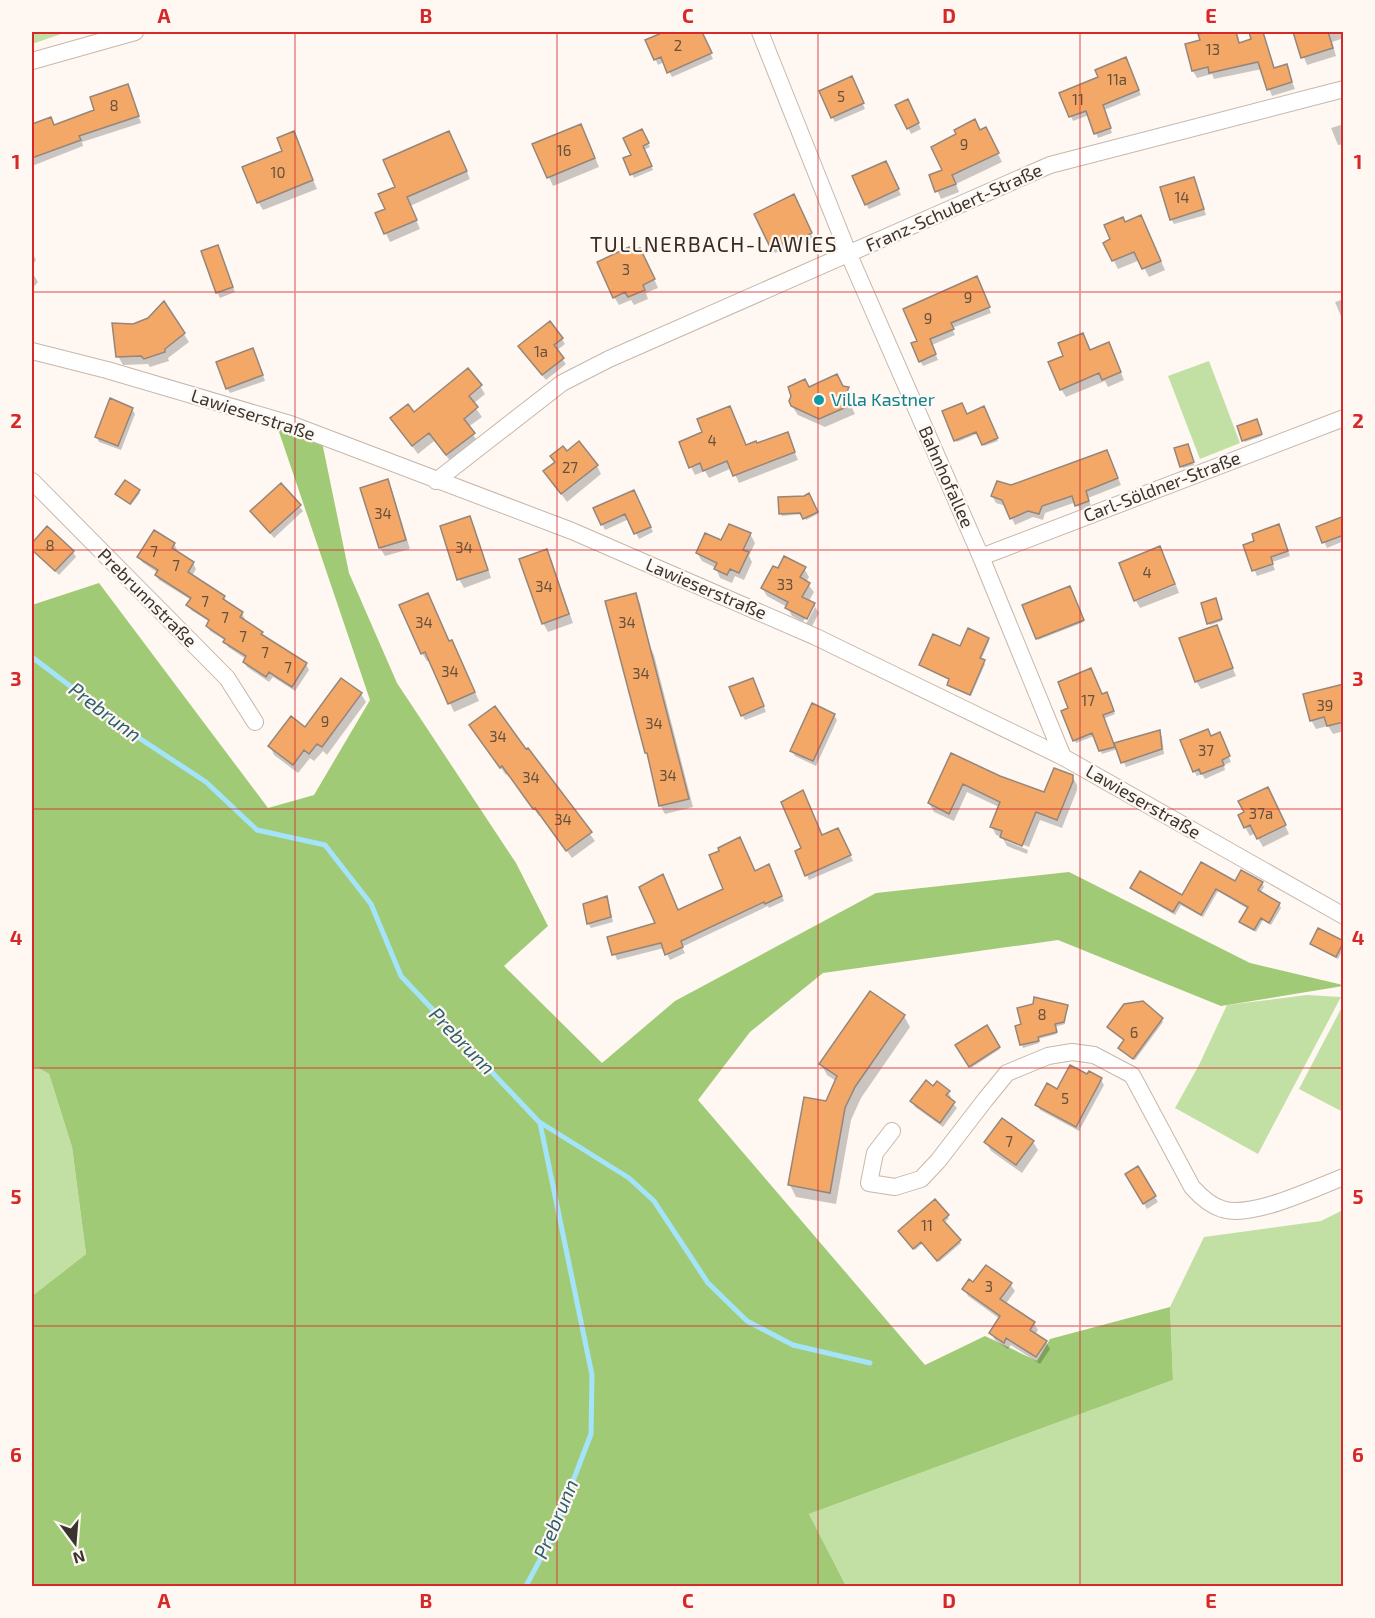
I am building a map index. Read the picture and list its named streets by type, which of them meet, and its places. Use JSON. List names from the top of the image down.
{
  "streets": {
    "street": [
      "Franz-Schubert-Straße",
      "Lawieserstraße",
      "Bahnhofallee",
      "Carl-Söldner-Straße",
      "Prebrunnstraße"
    ]
  },
  "crossings": [
    ["Franz-Schubert-Straße", "Lawieserstraße"],
    ["Franz-Schubert-Straße", "Bahnhofallee"],
    ["Lawieserstraße", "Bahnhofallee"],
    ["Bahnhofallee", "Carl-Söldner-Straße"]
  ],
  "districts": ["TULLNERBACH-LAWIES"],
  "water": ["Prebrunn"],
  "places": ["Villa Kastner"],
  "house_numbers": [
    "2",
    "13",
    "11a",
    "5",
    "11",
    "8",
    "9",
    "16",
    "10",
    "14",
    "3",
    "9",
    "9",
    "1a",
    "4",
    "27",
    "34",
    "8",
    "34",
    "7",
    "7",
    "4",
    "33",
    "34",
    "7",
    "7",
    "34",
    "34",
    "7",
    "7",
    "7",
    "34",
    "34",
    "17",
    "39",
    "9",
    "34",
    "34",
    "37",
    "34",
    "34",
    "37a",
    "34",
    "8",
    "6",
    "5",
    "7",
    "11",
    "3"
  ],
  "north": "bottom",
  "grid": {
    "columns": [
      "A",
      "B",
      "C",
      "D",
      "E"
    ],
    "rows": [
      "1",
      "2",
      "3",
      "4",
      "5",
      "6"
    ]
  }
}
